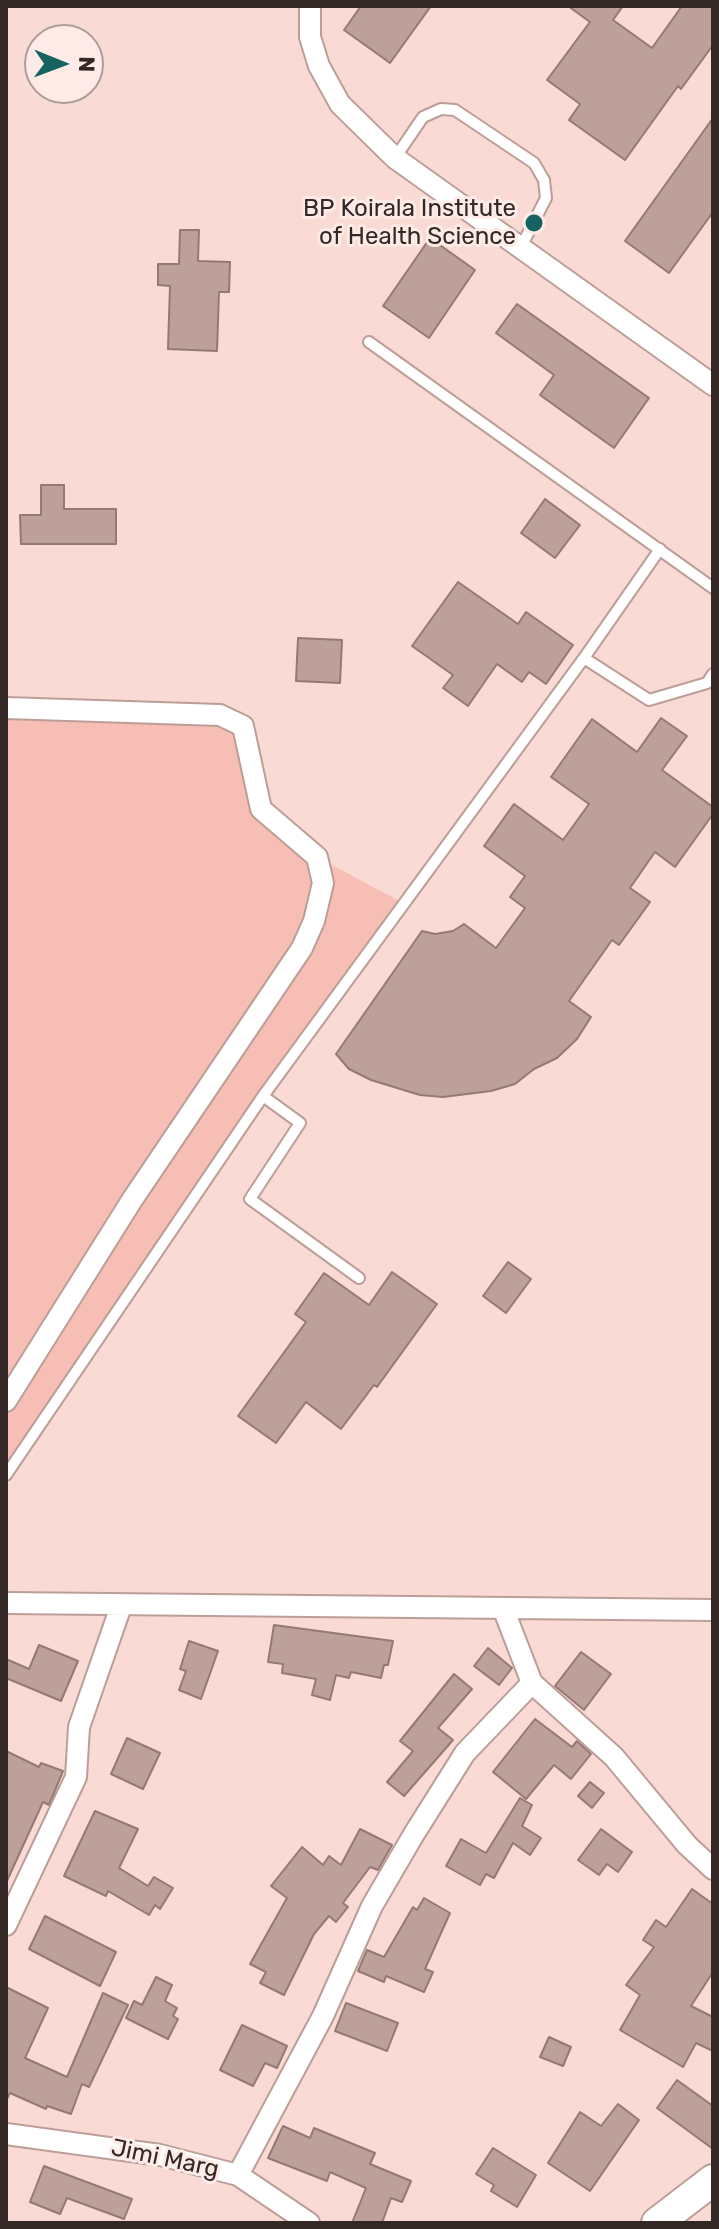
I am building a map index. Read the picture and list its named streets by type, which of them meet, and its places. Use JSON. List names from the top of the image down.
{
  "streets": {
    "street": ["Jimi Marg"]
  },
  "places": ["BP Koirala Institute of Health Science"],
  "north": "right"
}
